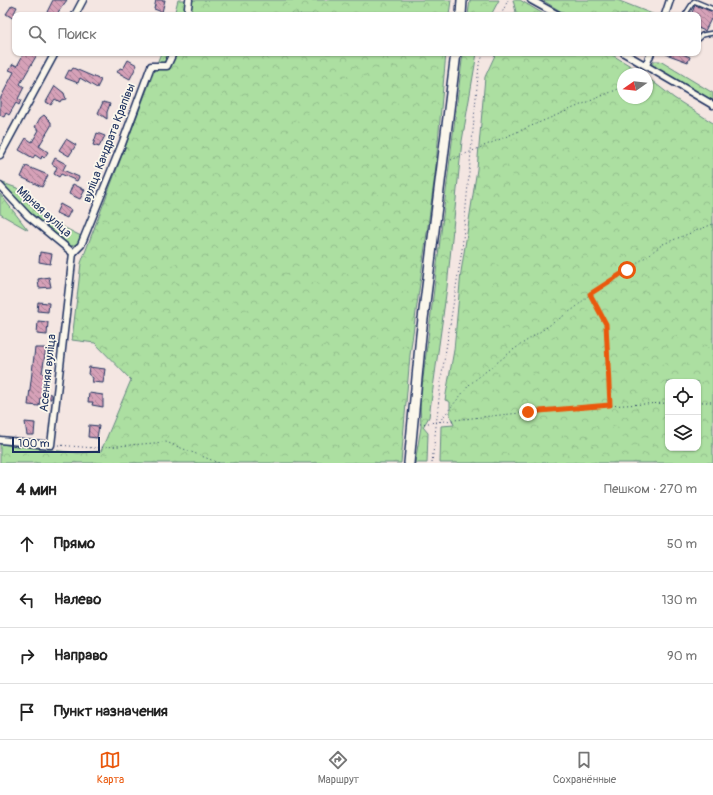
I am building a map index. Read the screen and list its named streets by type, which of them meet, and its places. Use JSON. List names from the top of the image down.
{
  "streets": {
    "street": ["вуліца Кандрата Крапівы", "Мірная вуліца", "Асенняя вуліца"]
  },
  "crossings": [
    ["вуліца Кандрата Крапівы", "Мірная вуліца"],
    ["вуліца Кандрата Крапівы", "Асенняя вуліца"],
    ["Мірная вуліца", "Асенняя вуліца"]
  ],
  "scale_bar": "100 m",
  "north": "left",
  "page": {
    "search": "Поиск",
    "scale": "100 m",
    "heading": ["4 мин", "Пешком · 270 m"],
    "list": [
      ["Прямо", "50 m"],
      ["Налево", "130 m"],
      ["Направо", "90 m"],
      "Пункт назначения"
    ],
    "nav": ["Карта", "Маршрут", "Сохранённые"]
  }
}
